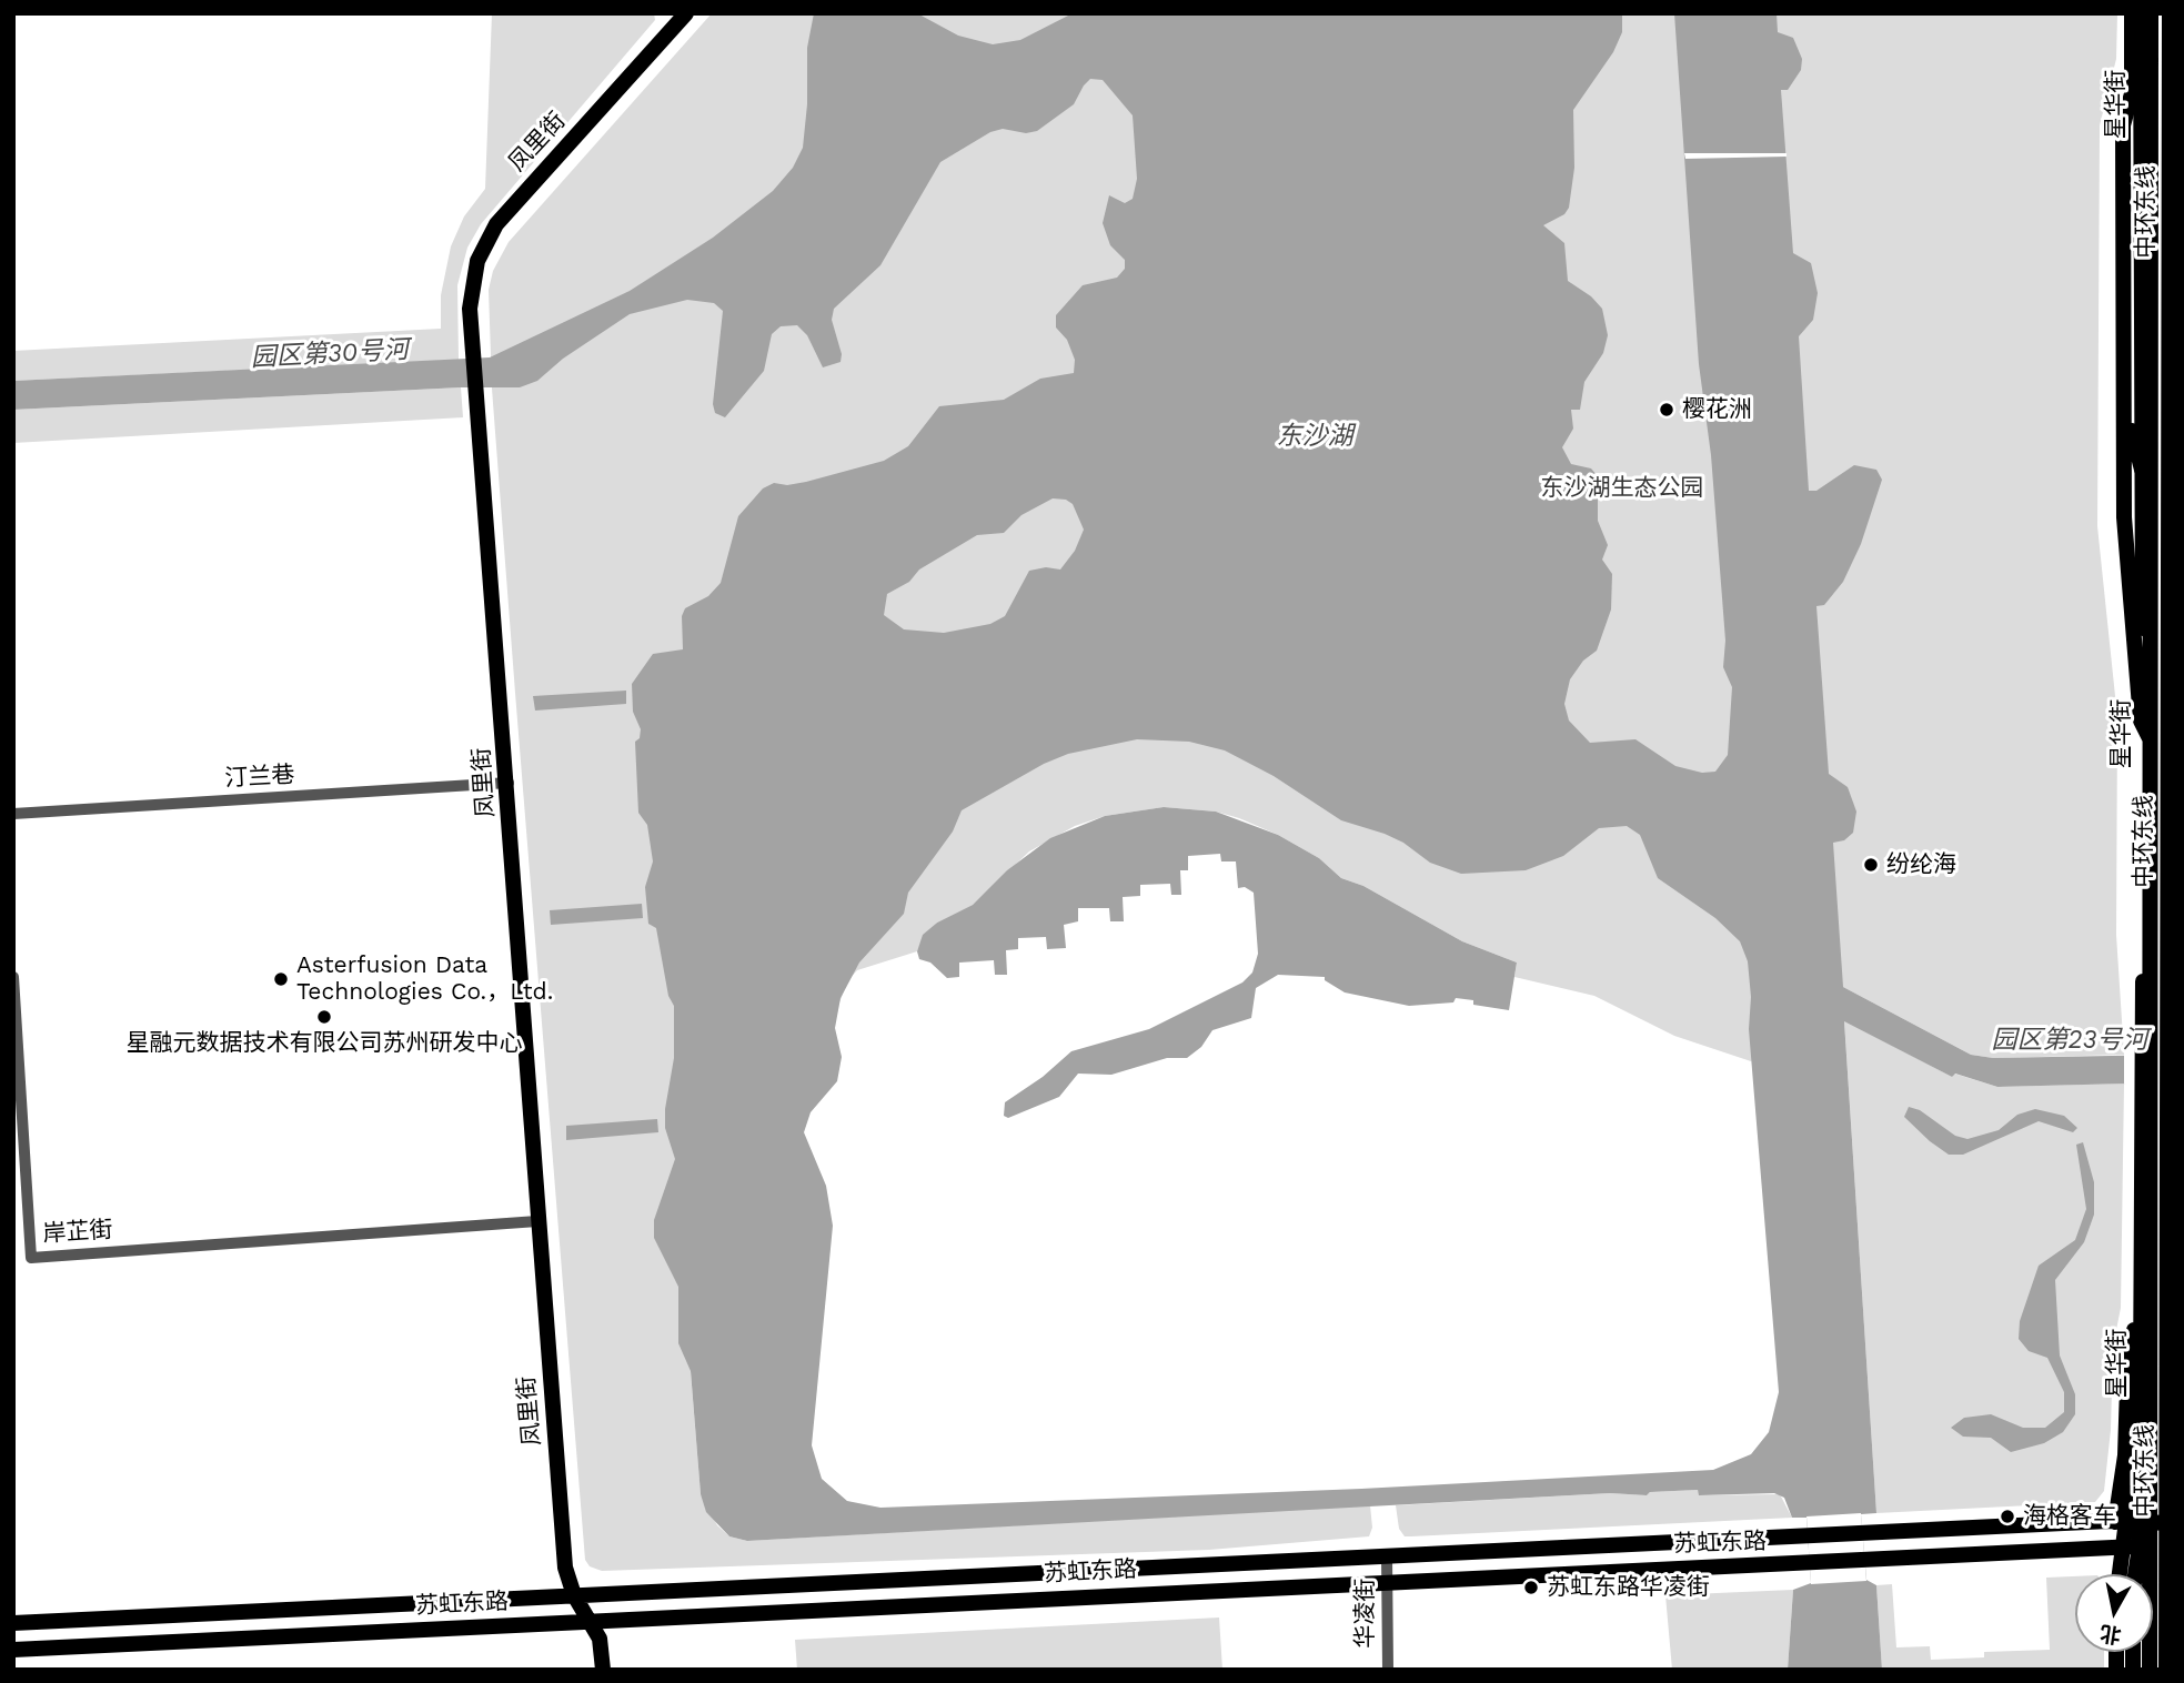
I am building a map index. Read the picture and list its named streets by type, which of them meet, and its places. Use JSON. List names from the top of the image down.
{
  "streets": {
    "main road": [
      "星华街",
      "凤里街",
      "中环东线",
      "苏虹东路"
    ],
    "street": ["汀兰巷", "岸芷街", "华凌街"]
  },
  "crossings": [
    ["星华街", "中环东线"],
    ["星华街", "苏虹东路"],
    ["凤里街", "汀兰巷"],
    ["凤里街", "岸芷街"],
    ["凤里街", "苏虹东路"],
    ["苏虹东路", "华凌街"]
  ],
  "water": ["园区第30号河", "东沙湖", "园区第23号河"],
  "parks": ["东沙湖生态公园"],
  "places": [
    "樱花洲",
    "纷纶海",
    "Asterfusion Data Technologies Co.，Ltd.",
    "星融元数据技术有限公司苏州研发中心",
    "海格客车",
    "苏虹东路华凌街"
  ],
  "north": "bottom"
}
